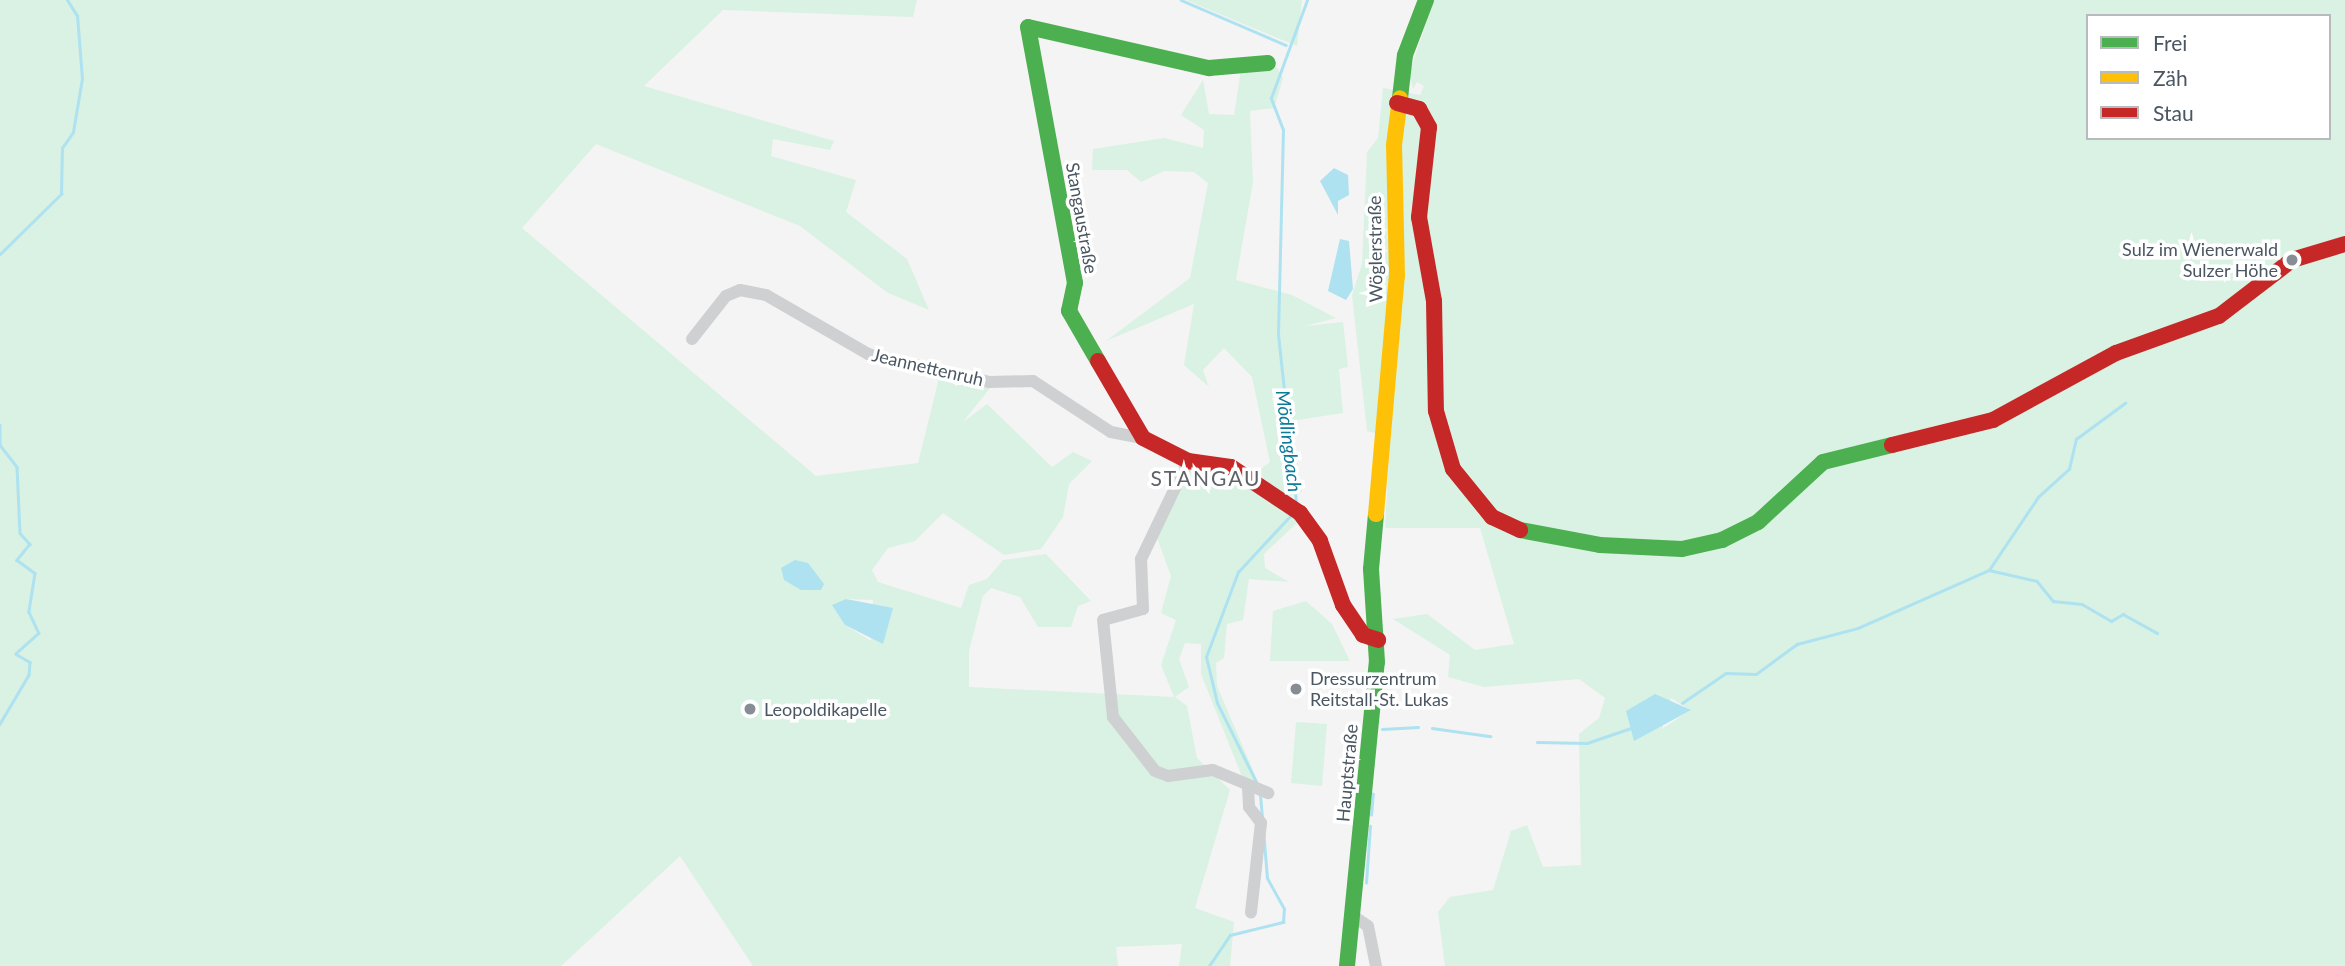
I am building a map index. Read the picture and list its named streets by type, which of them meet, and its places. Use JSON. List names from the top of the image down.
{
  "streets": {
    "main road": ["Stangaustraße", "Wöglerstraße", "Hauptstraße"],
    "street": ["Jeannettenruh"]
  },
  "crossings": [
    ["Stangaustraße", "Jeannettenruh"],
    ["Wöglerstraße", "Hauptstraße"]
  ],
  "districts": ["STANGAU"],
  "water": ["Mödlingbach"],
  "places": ["Sulz im Wienerwald Sulzer Höhe", "Dressurzentrum Reitstall-St. Lukas", "Leopoldikapelle"],
  "legend": ["Frei", "Zäh", "Stau"]
}
